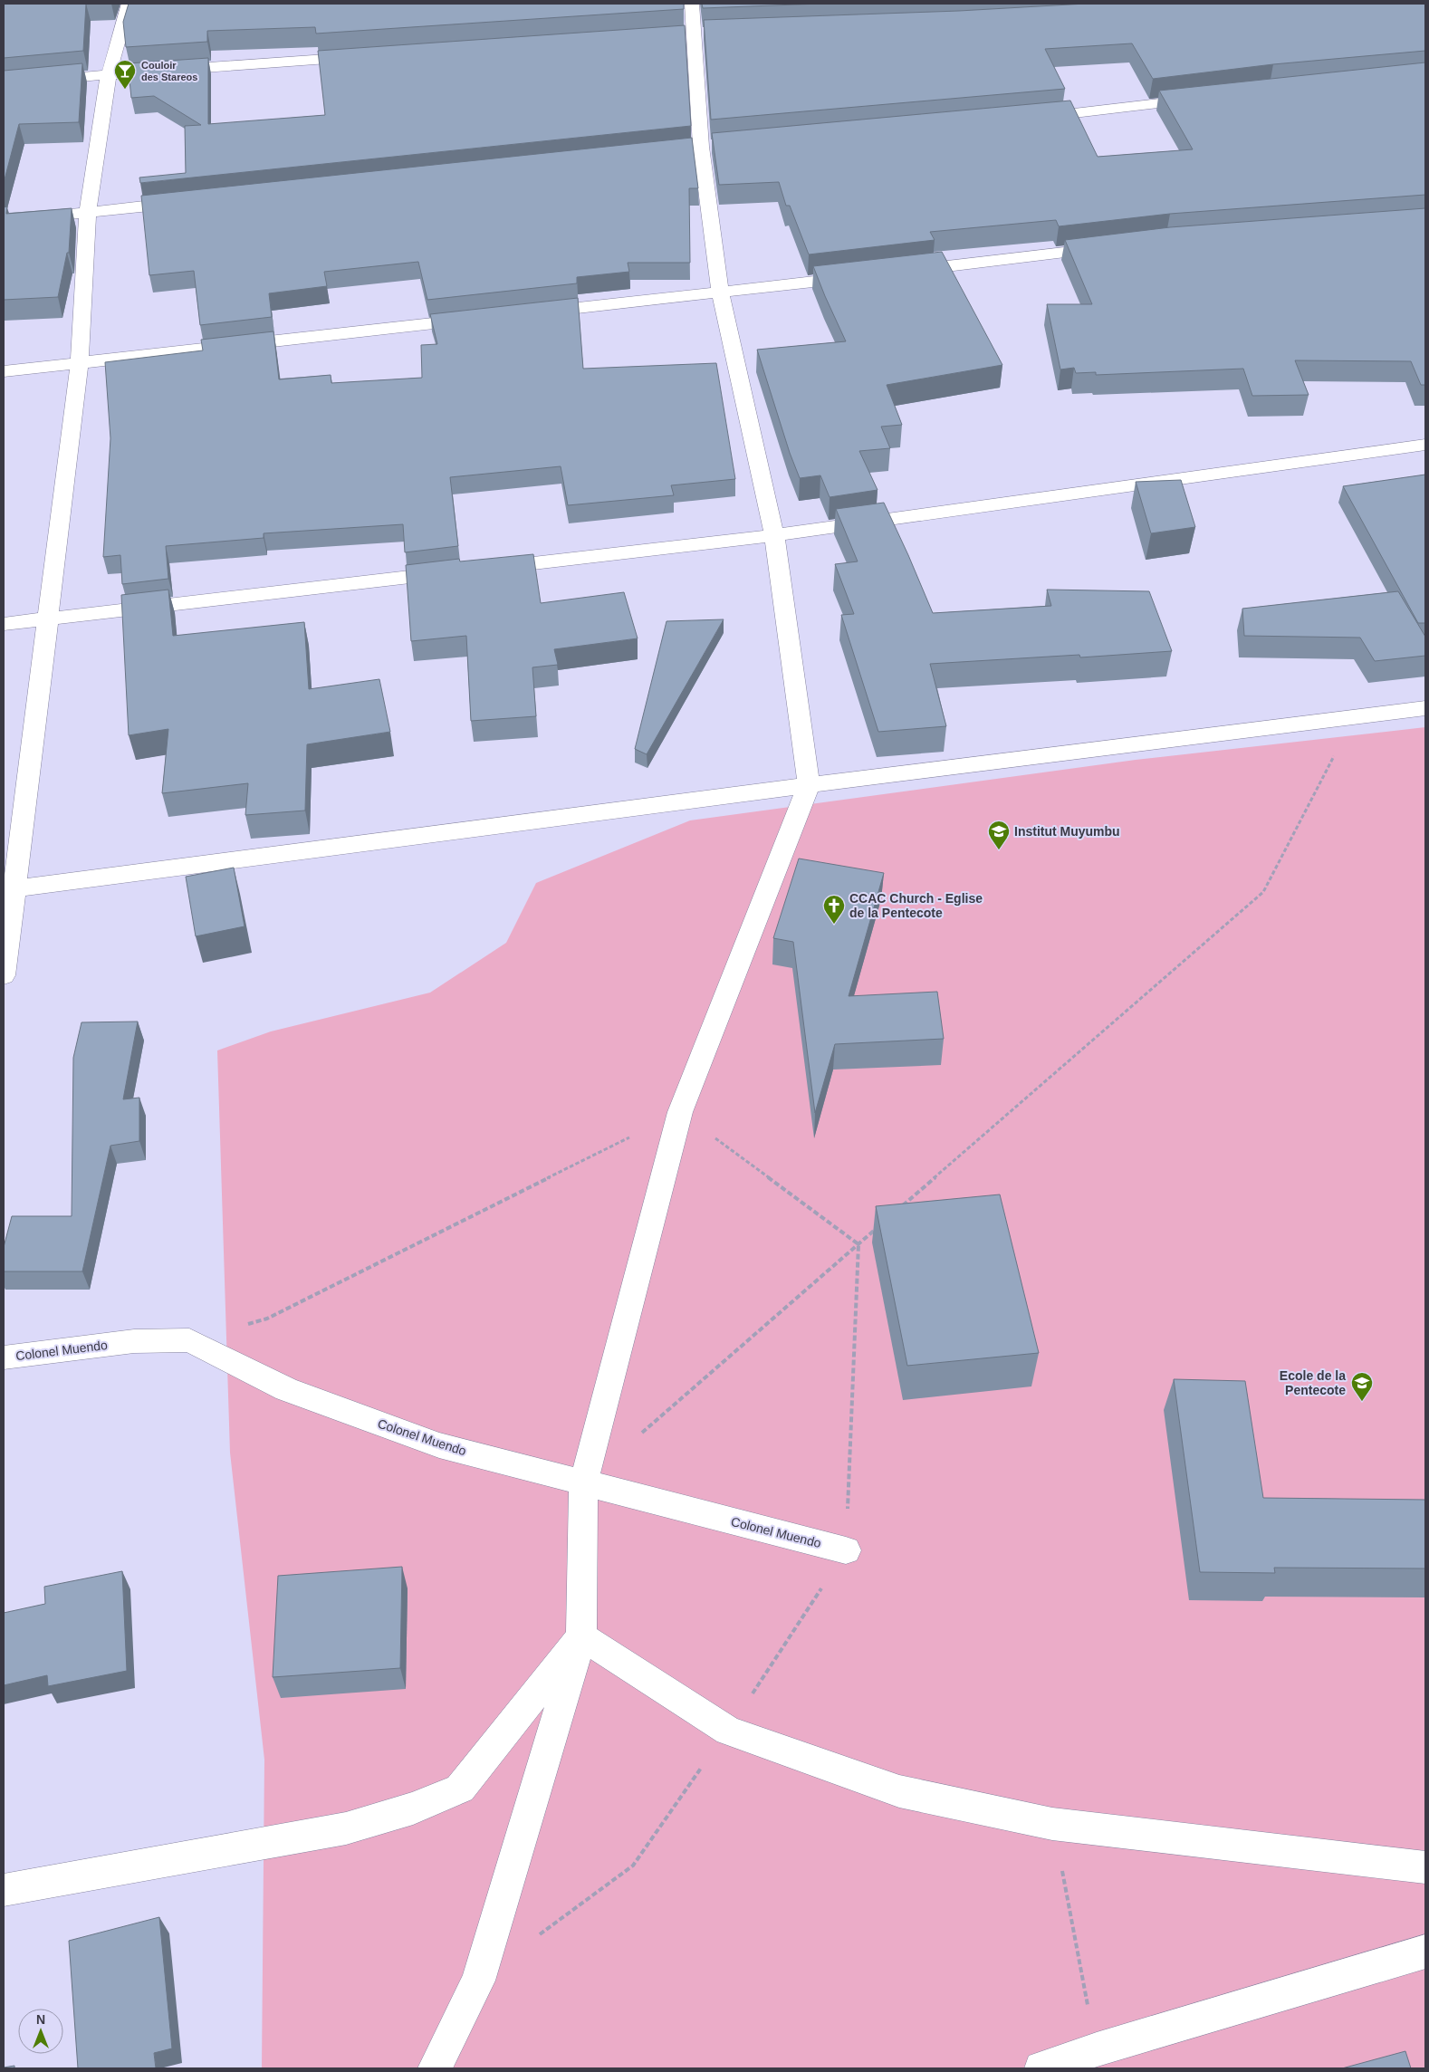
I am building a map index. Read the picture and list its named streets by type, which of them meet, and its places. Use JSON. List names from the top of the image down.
{
  "streets": {
    "street": ["Colonel Muendo"]
  },
  "places": {
    "bar": ["Couloir des Stareos"],
    "school or university": ["Institut Muyumbu", "Ecole de la Pentecote"],
    "church": ["CCAC Church - Eglise de la Pentecote"]
  },
  "north": "top"
}
